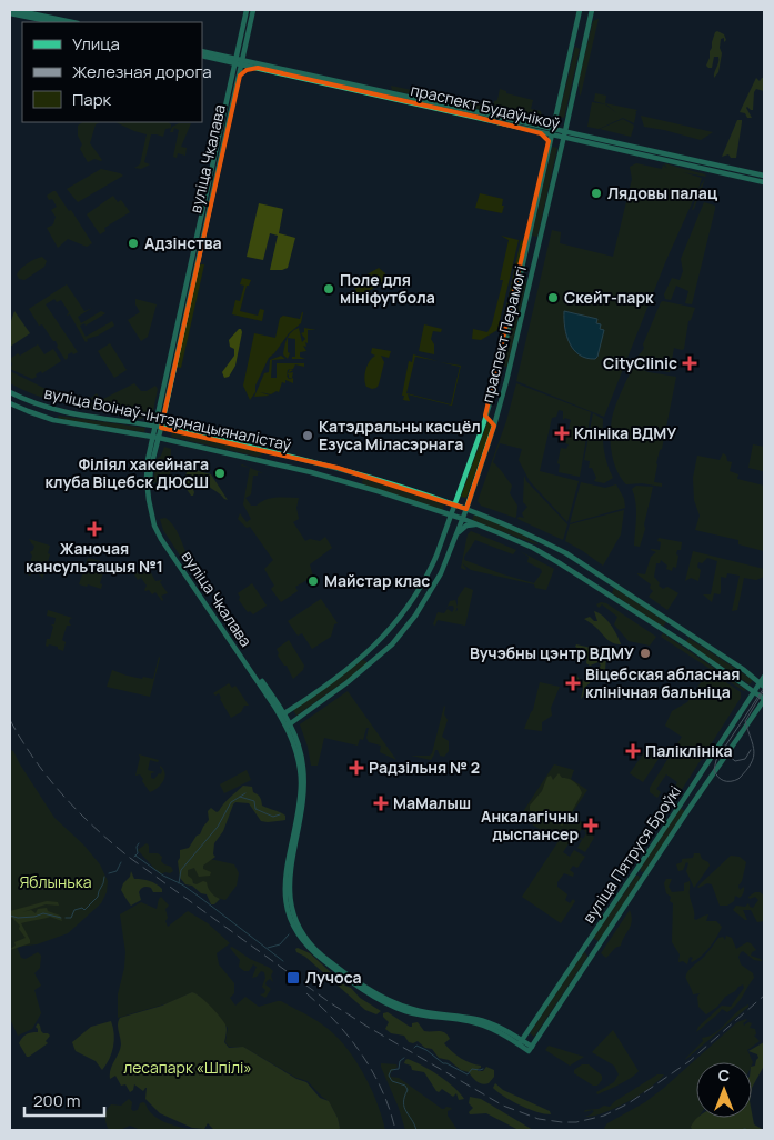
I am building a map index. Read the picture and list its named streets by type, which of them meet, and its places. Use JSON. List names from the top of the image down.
{
  "streets": {
    "main road": [
      "праспект Будаўнікоў",
      "вуліца Чкалава",
      "праспект Перамогі",
      "вуліца Воінаў-Інтэрнацыяналістаў",
      "вуліца Пятруся Броўкі"
    ]
  },
  "crossings": [
    ["праспект Будаўнікоў", "вуліца Чкалава"],
    ["праспект Будаўнікоў", "праспект Перамогі"],
    ["вуліца Чкалава", "праспект Перамогі"],
    ["вуліца Чкалава", "вуліца Воінаў-Інтэрнацыяналістаў"],
    ["вуліца Чкалава", "вуліца Пятруся Броўкі"],
    ["праспект Перамогі", "вуліца Воінаў-Інтэрнацыяналістаў"],
    ["вуліца Воінаў-Інтэрнацыяналістаў", "вуліца Пятруся Броўкі"]
  ],
  "parks": ["Яблынька", "лесапарк «Шпілі»"],
  "places": {
    "other": [
      "Лядовы палац",
      "Адзінства",
      "Поле для мініфутбола",
      "Скейт-парк",
      "Катэдральны касцёл Езуса Міласэрнага",
      "Філіял хакейнага клуба Віцебск ДЮСШ",
      "Майстар клас",
      "Вучэбны цэнтр ВДМУ"
    ],
    "health": [
      "CityClinic",
      "Клініка ВДМУ",
      "Жаночая кансультацыя №1",
      "Віцебская абласная клінічная бальніца",
      "Паліклініка",
      "Радзільня № 2",
      "МаМалыш",
      "Анкалагічны дыспансер"
    ],
    "transit": ["Лучоса"]
  },
  "legend": ["Улица", "Железная дорога", "Парк"],
  "scale_bar": "200 m",
  "north": "top"
}
